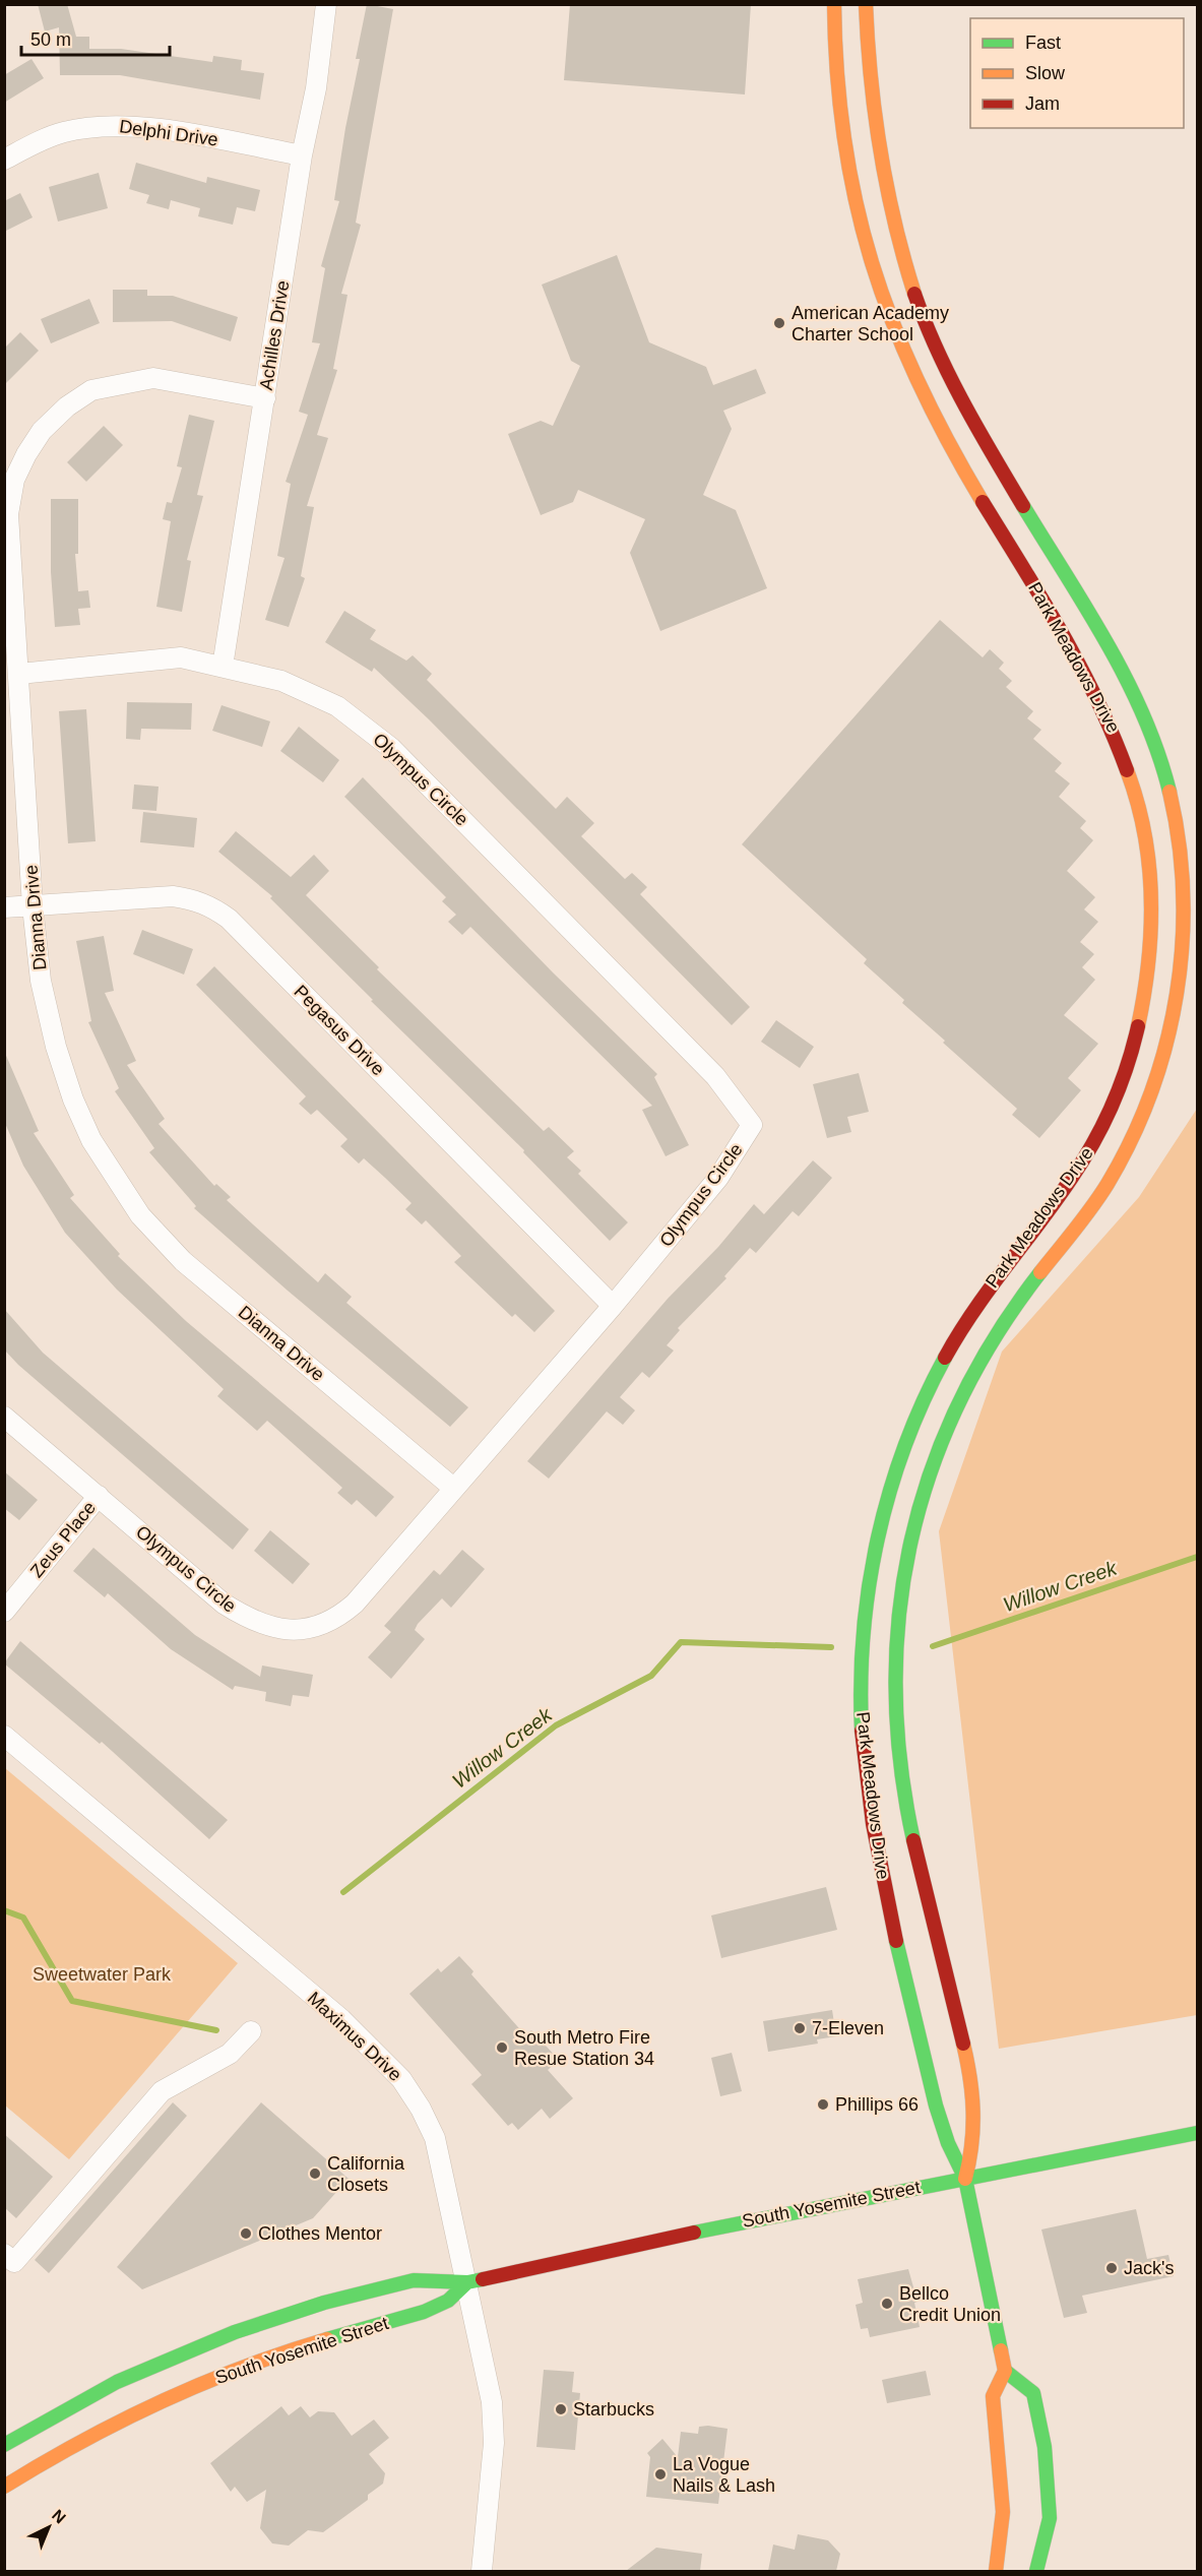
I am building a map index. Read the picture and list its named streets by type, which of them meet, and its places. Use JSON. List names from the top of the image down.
{
  "streets": {
    "main road": ["Park Meadows Drive", "South Yosemite Street"],
    "street": [
      "Delphi Drive",
      "Achilles Drive",
      "Olympus Circle",
      "Dianna Drive",
      "Pegasus Drive",
      "Zeus Place",
      "Maximus Drive"
    ]
  },
  "crossings": [
    ["Delphi Drive", "Achilles Drive"],
    ["Achilles Drive", "Olympus Circle"],
    ["Achilles Drive", "Dianna Drive"],
    ["Park Meadows Drive", "South Yosemite Street"],
    ["Olympus Circle", "Dianna Drive"],
    ["Olympus Circle", "Pegasus Drive"],
    ["Olympus Circle", "Zeus Place"],
    ["Dianna Drive", "Pegasus Drive"],
    ["Maximus Drive", "South Yosemite Street"]
  ],
  "water": ["Willow Creek"],
  "parks": ["Sweetwater Park"],
  "places": [
    "American Academy Charter School",
    "7-Eleven",
    "South Metro Fire Resue Station 34",
    "Phillips 66",
    "California Closets",
    "Clothes Mentor",
    "Jack's",
    "Bellco Credit Union",
    "Starbucks",
    "La Vogue Nails & Lash"
  ],
  "legend": ["Fast", "Slow", "Jam"],
  "scale_bar": "50 m",
  "north": "top right"
}
